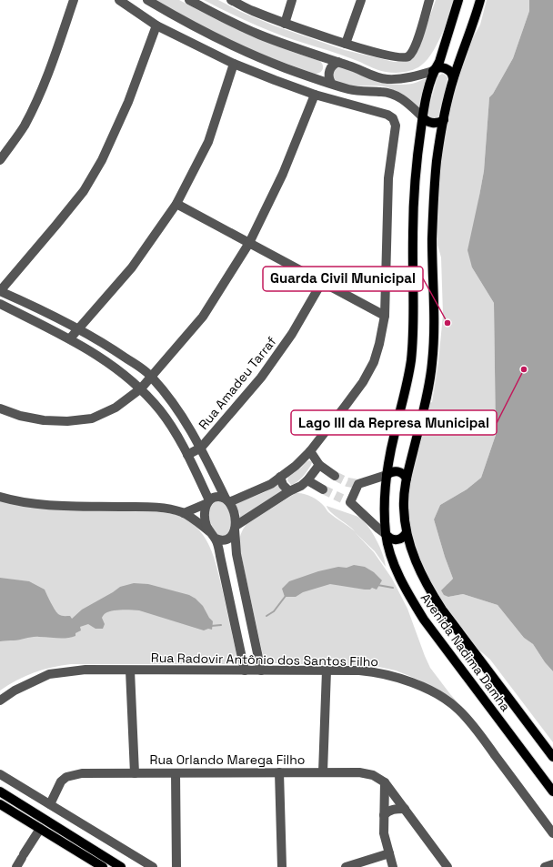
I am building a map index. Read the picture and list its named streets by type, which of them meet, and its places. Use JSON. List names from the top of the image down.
{
  "streets": {
    "main road": ["Avenida Nadima Damha"],
    "street": ["Rua Amadeu Tarraf", "Rua Radovir Antônio dos Santos Filho", "Rua Orlando Marega Filho"]
  },
  "places": ["Guarda Civil Municipal", "Lago III da Represa Municipal"]
}
